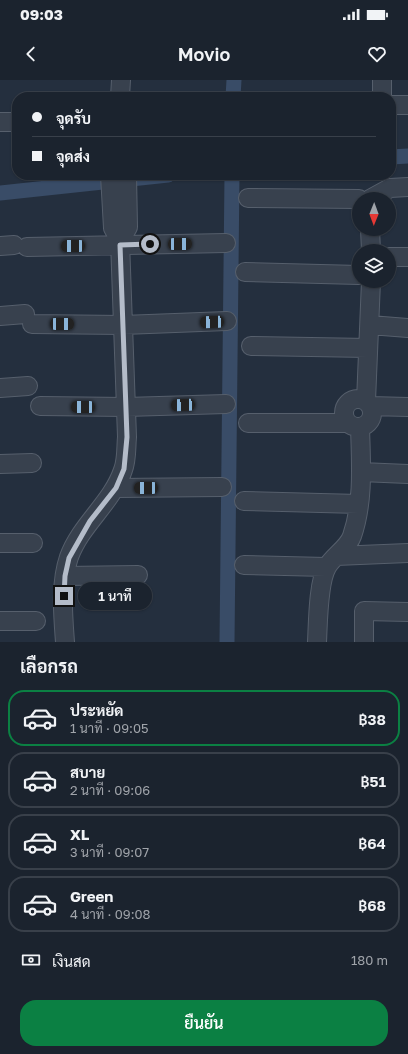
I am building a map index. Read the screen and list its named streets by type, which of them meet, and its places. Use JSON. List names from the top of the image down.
{
  "north": "bottom",
  "page": {
    "status": "09:03",
    "header": "Movio",
    "banner": ["จุดรับ", "จุดส่ง"],
    "bubble": "1 นาที",
    "heading": "เลือกรถ",
    "list": [
      {
        "name": "ประหยัด",
        "note": "1 นาที · 09:05",
        "value": "฿38"
      },
      {
        "name": "สบาย",
        "note": "2 นาที · 09:06",
        "value": "฿51"
      },
      {
        "name": "XL",
        "note": "3 นาที · 09:07",
        "value": "฿64"
      },
      {
        "name": "Green",
        "note": "4 นาที · 09:08",
        "value": "฿68"
      }
    ],
    "pay": ["เงินสด", "180 m"],
    "buttons": "ยืนยัน"
  }
}
